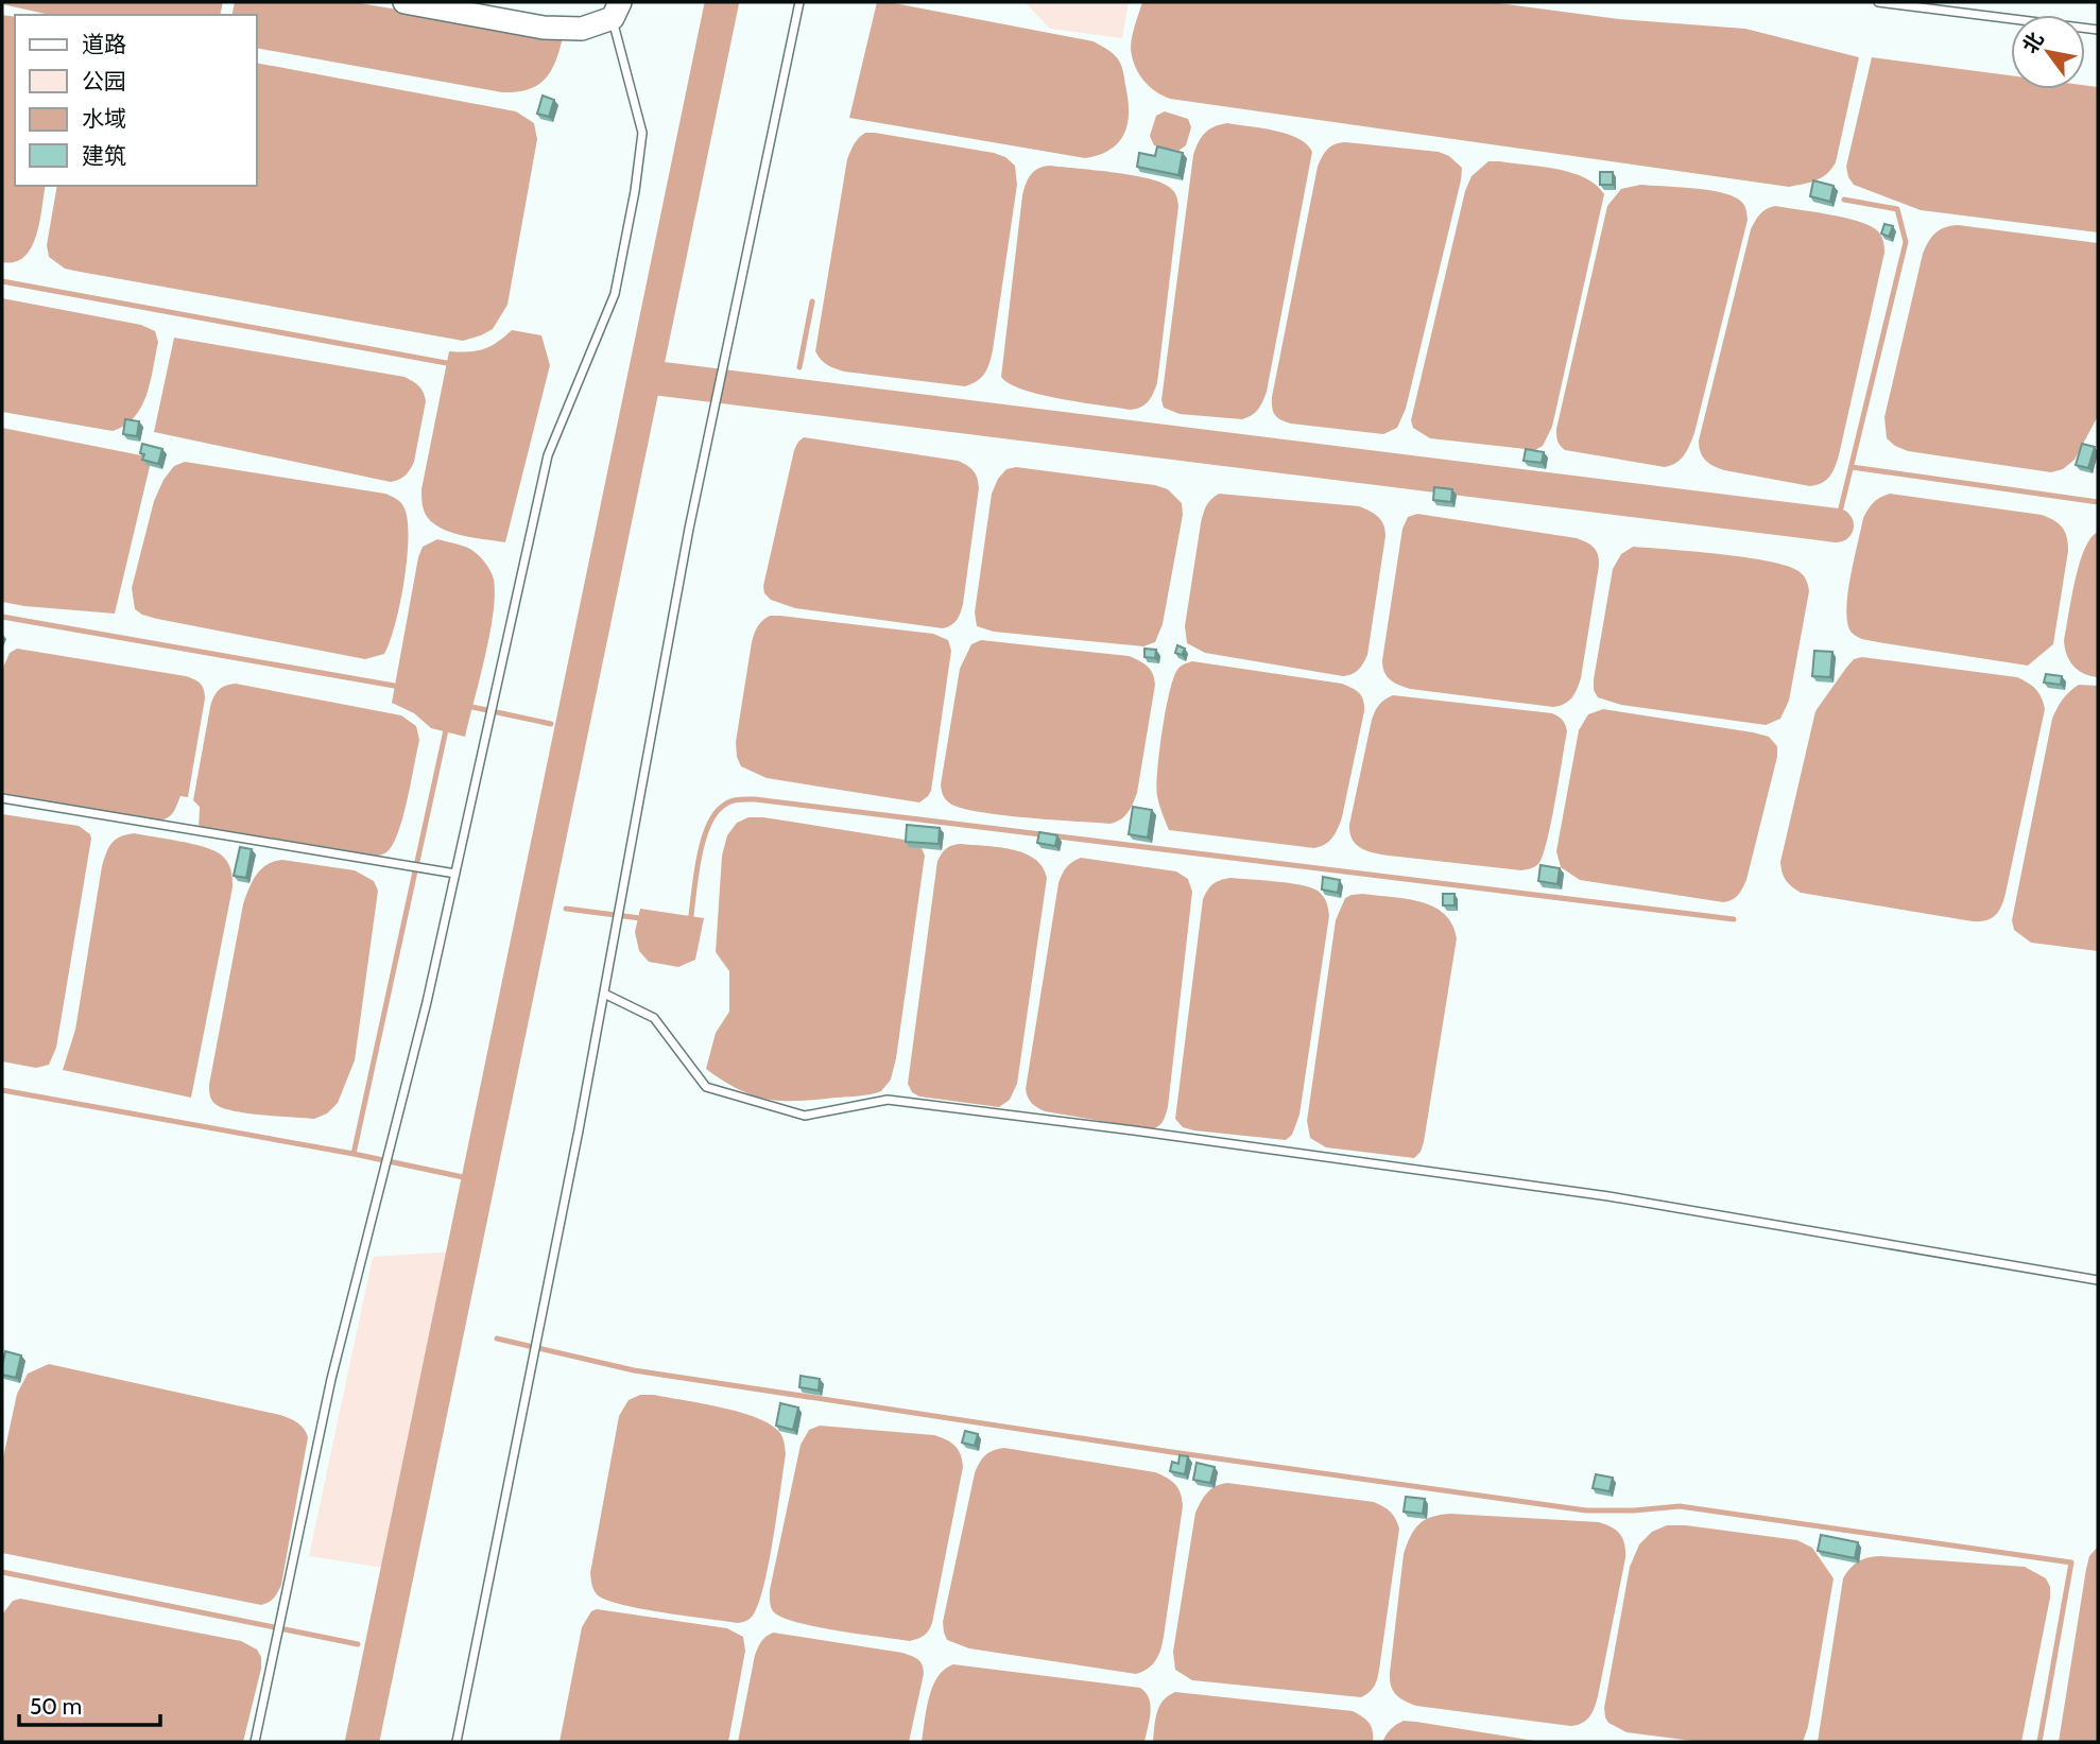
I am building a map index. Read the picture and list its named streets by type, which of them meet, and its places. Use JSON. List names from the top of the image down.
{
  "legend": [
    "道路",
    "公园",
    "水域",
    "建筑"
  ],
  "scale_bar": "50 m",
  "north": "top left"
}
